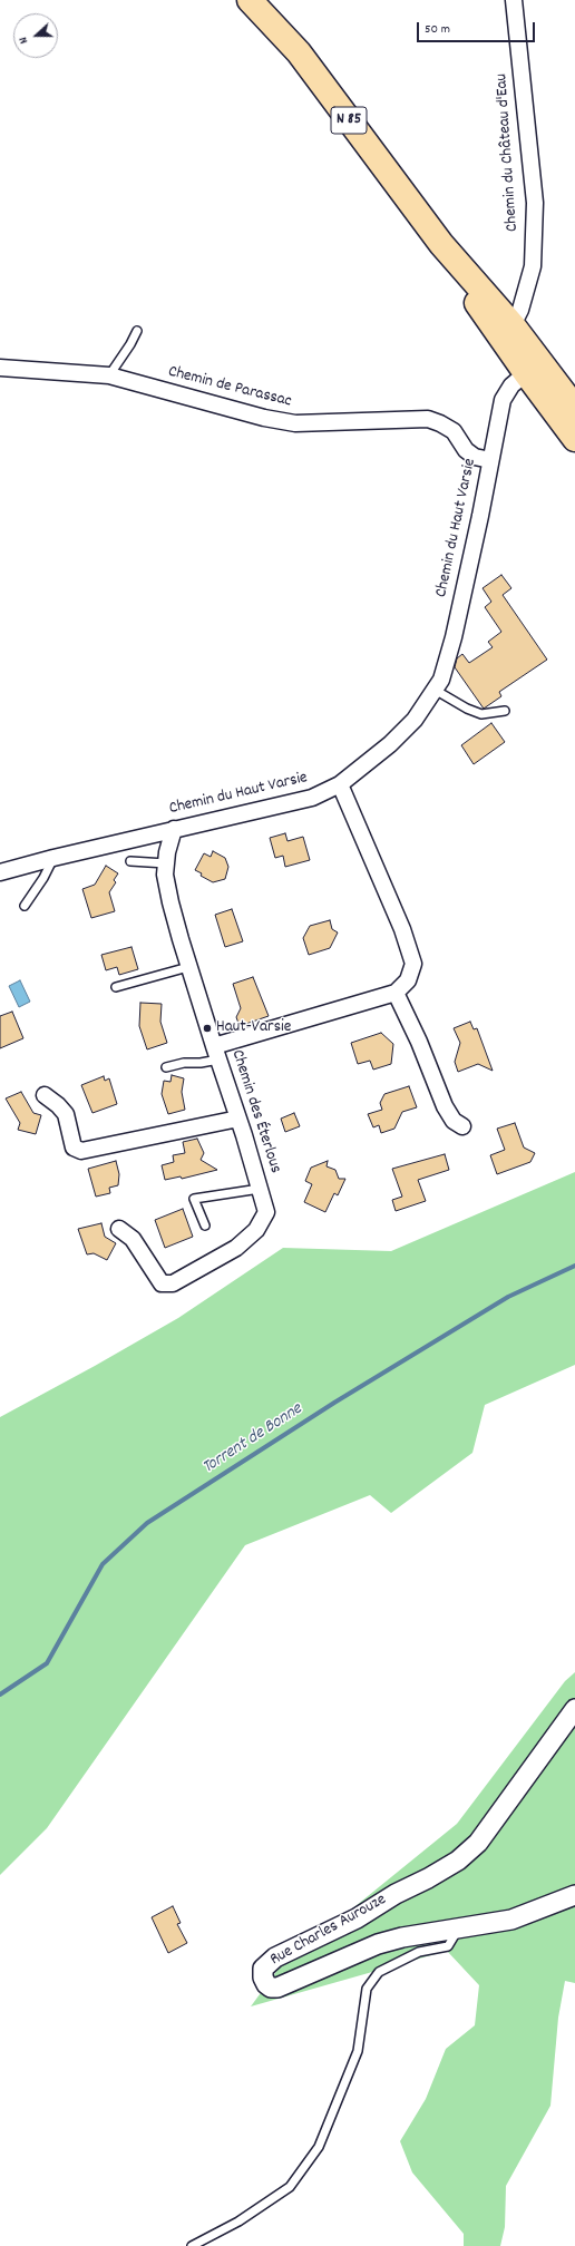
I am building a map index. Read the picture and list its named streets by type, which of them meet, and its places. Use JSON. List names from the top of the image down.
{
  "streets": {
    "main road": ["N 85"],
    "street": [
      "Chemin du Château d'Eau",
      "Chemin de Parassac",
      "Chemin du Haut Varsie",
      "Chemin des Éterlous",
      "Rue Charles Aurouze"
    ]
  },
  "crossings": [
    ["N 85", "Chemin du Château d'Eau"],
    ["N 85", "Chemin du Haut Varsie"],
    ["Chemin de Parassac", "Chemin du Haut Varsie"],
    ["Chemin du Haut Varsie", "Chemin des Éterlous"]
  ],
  "water": ["Torrent de Bonne"],
  "places": ["Haut-Varsie"],
  "scale_bar": "50 m",
  "north": "left"
}
